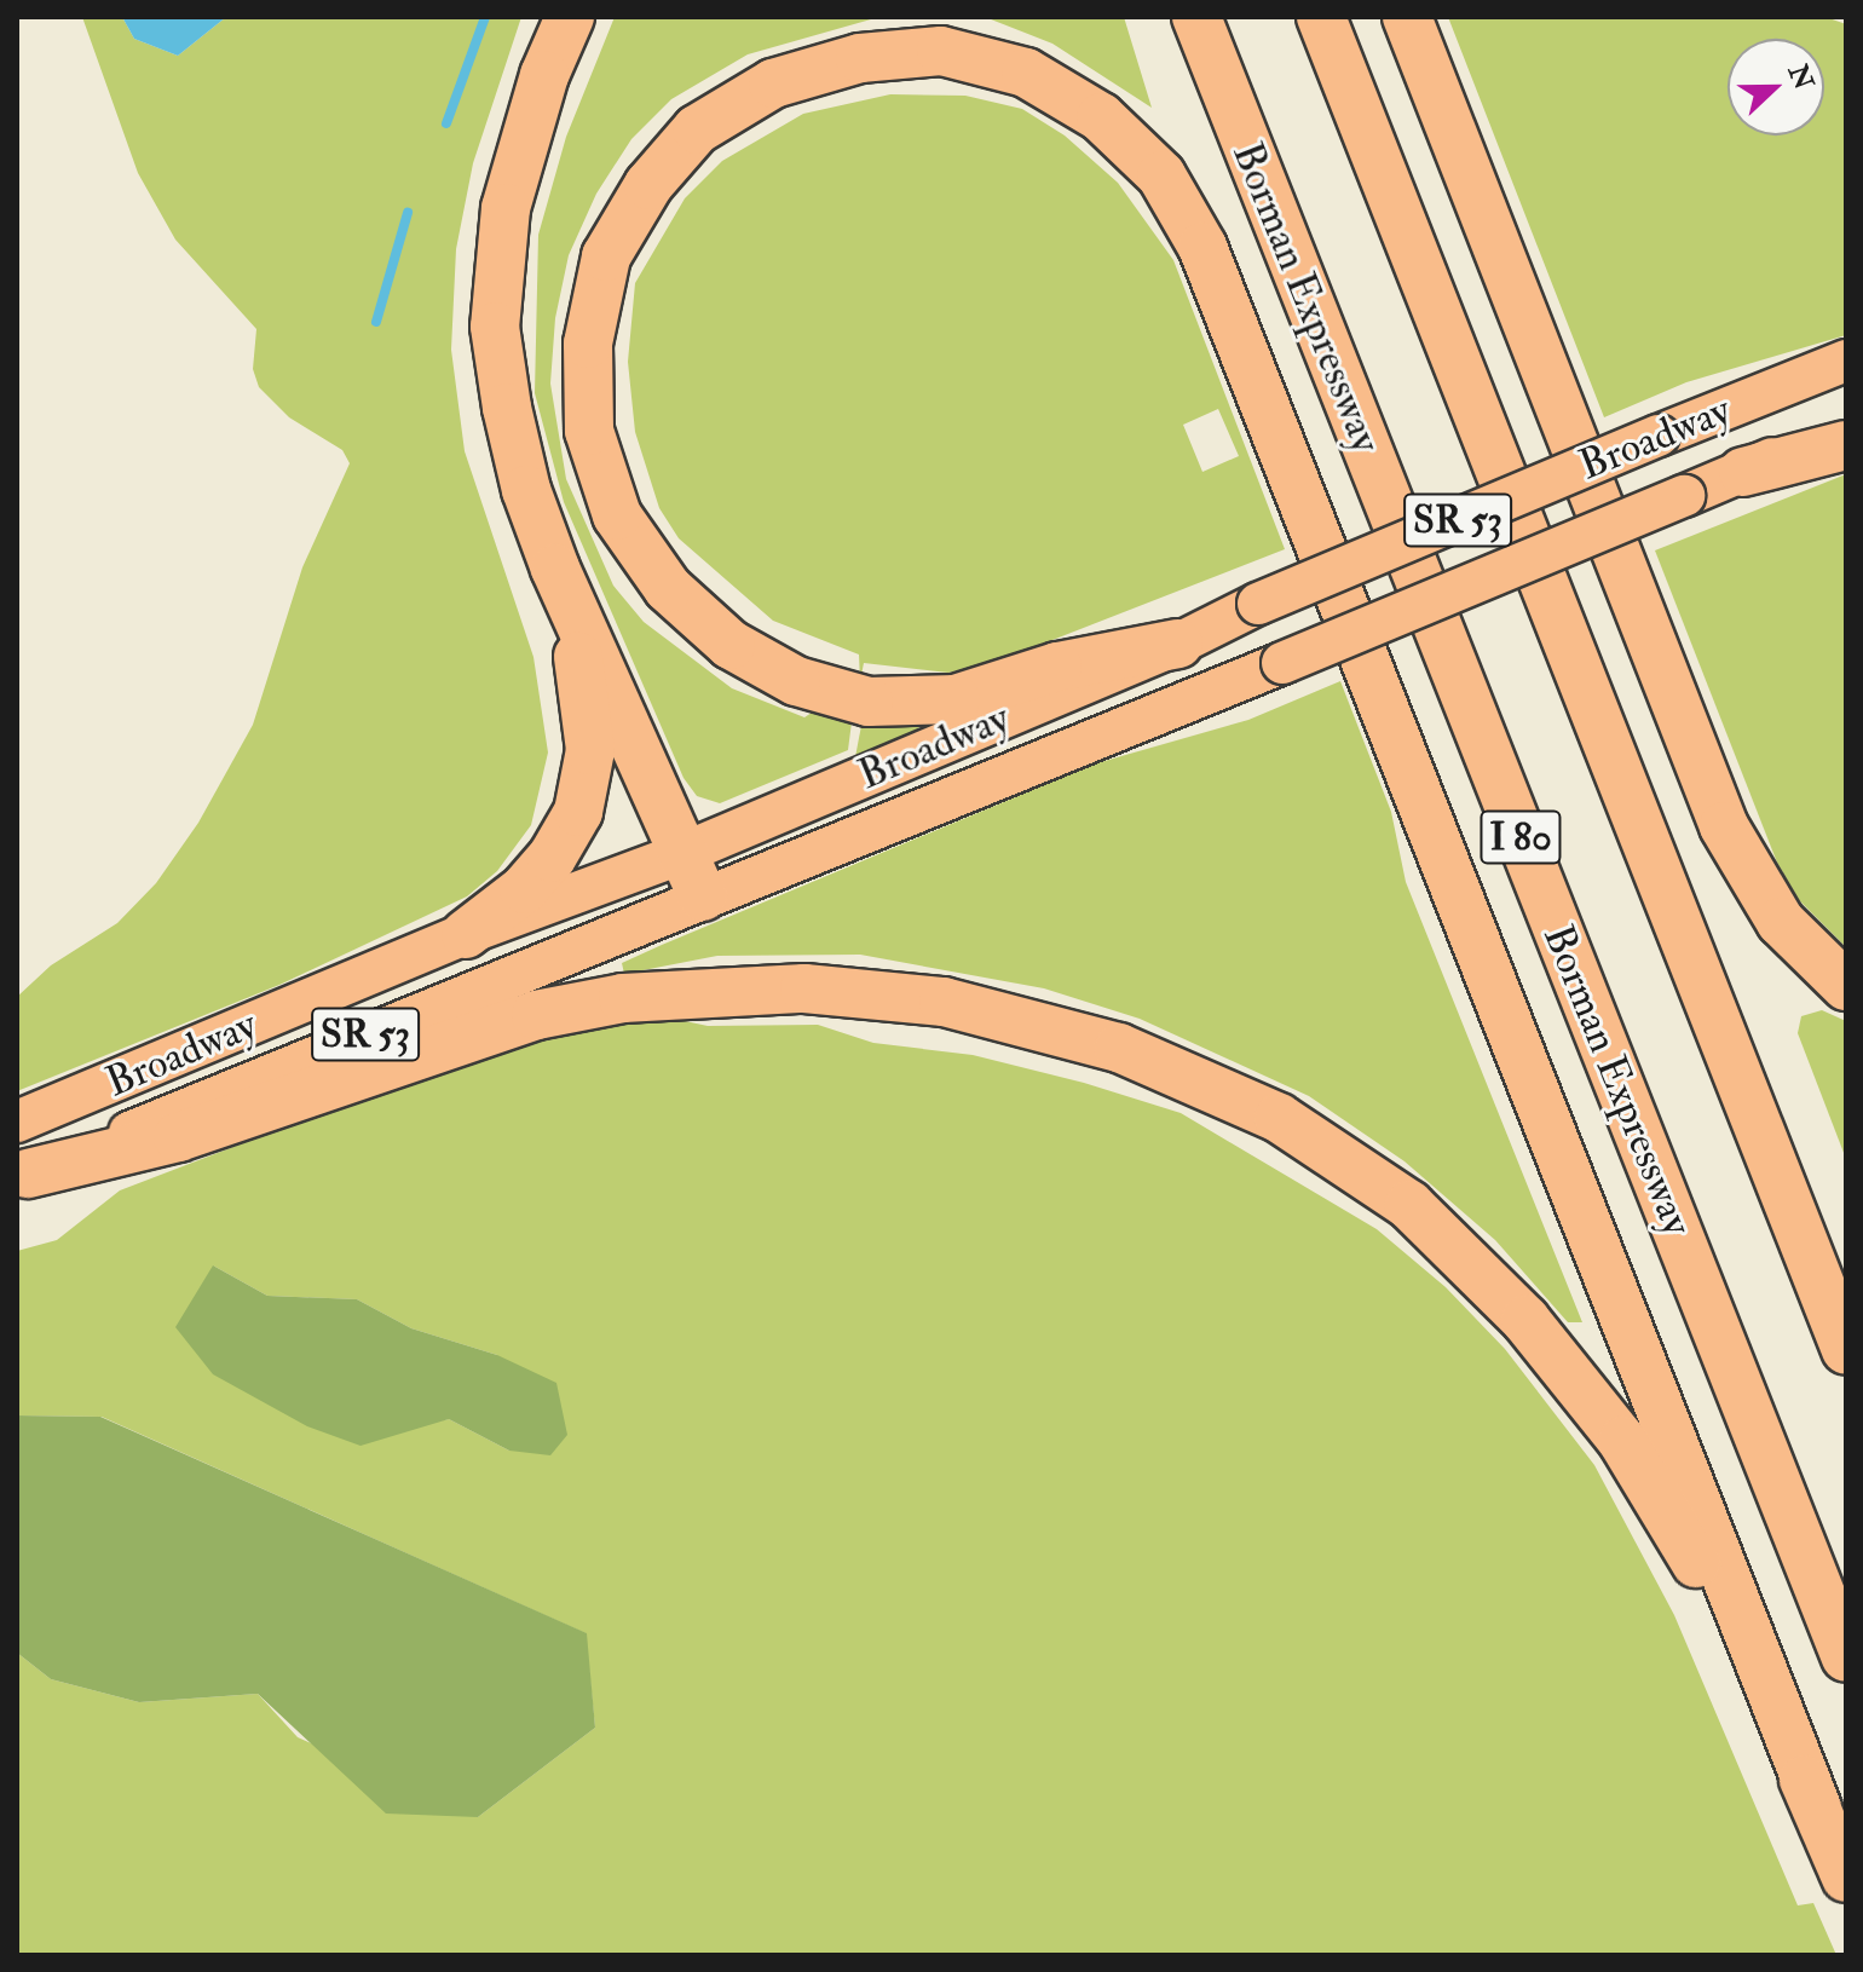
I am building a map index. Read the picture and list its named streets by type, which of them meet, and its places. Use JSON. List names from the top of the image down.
{
  "streets": {
    "highway": ["Borman Expressway", "I 80"],
    "main road": ["Broadway", "SR 53"]
  },
  "north": "right"
}
